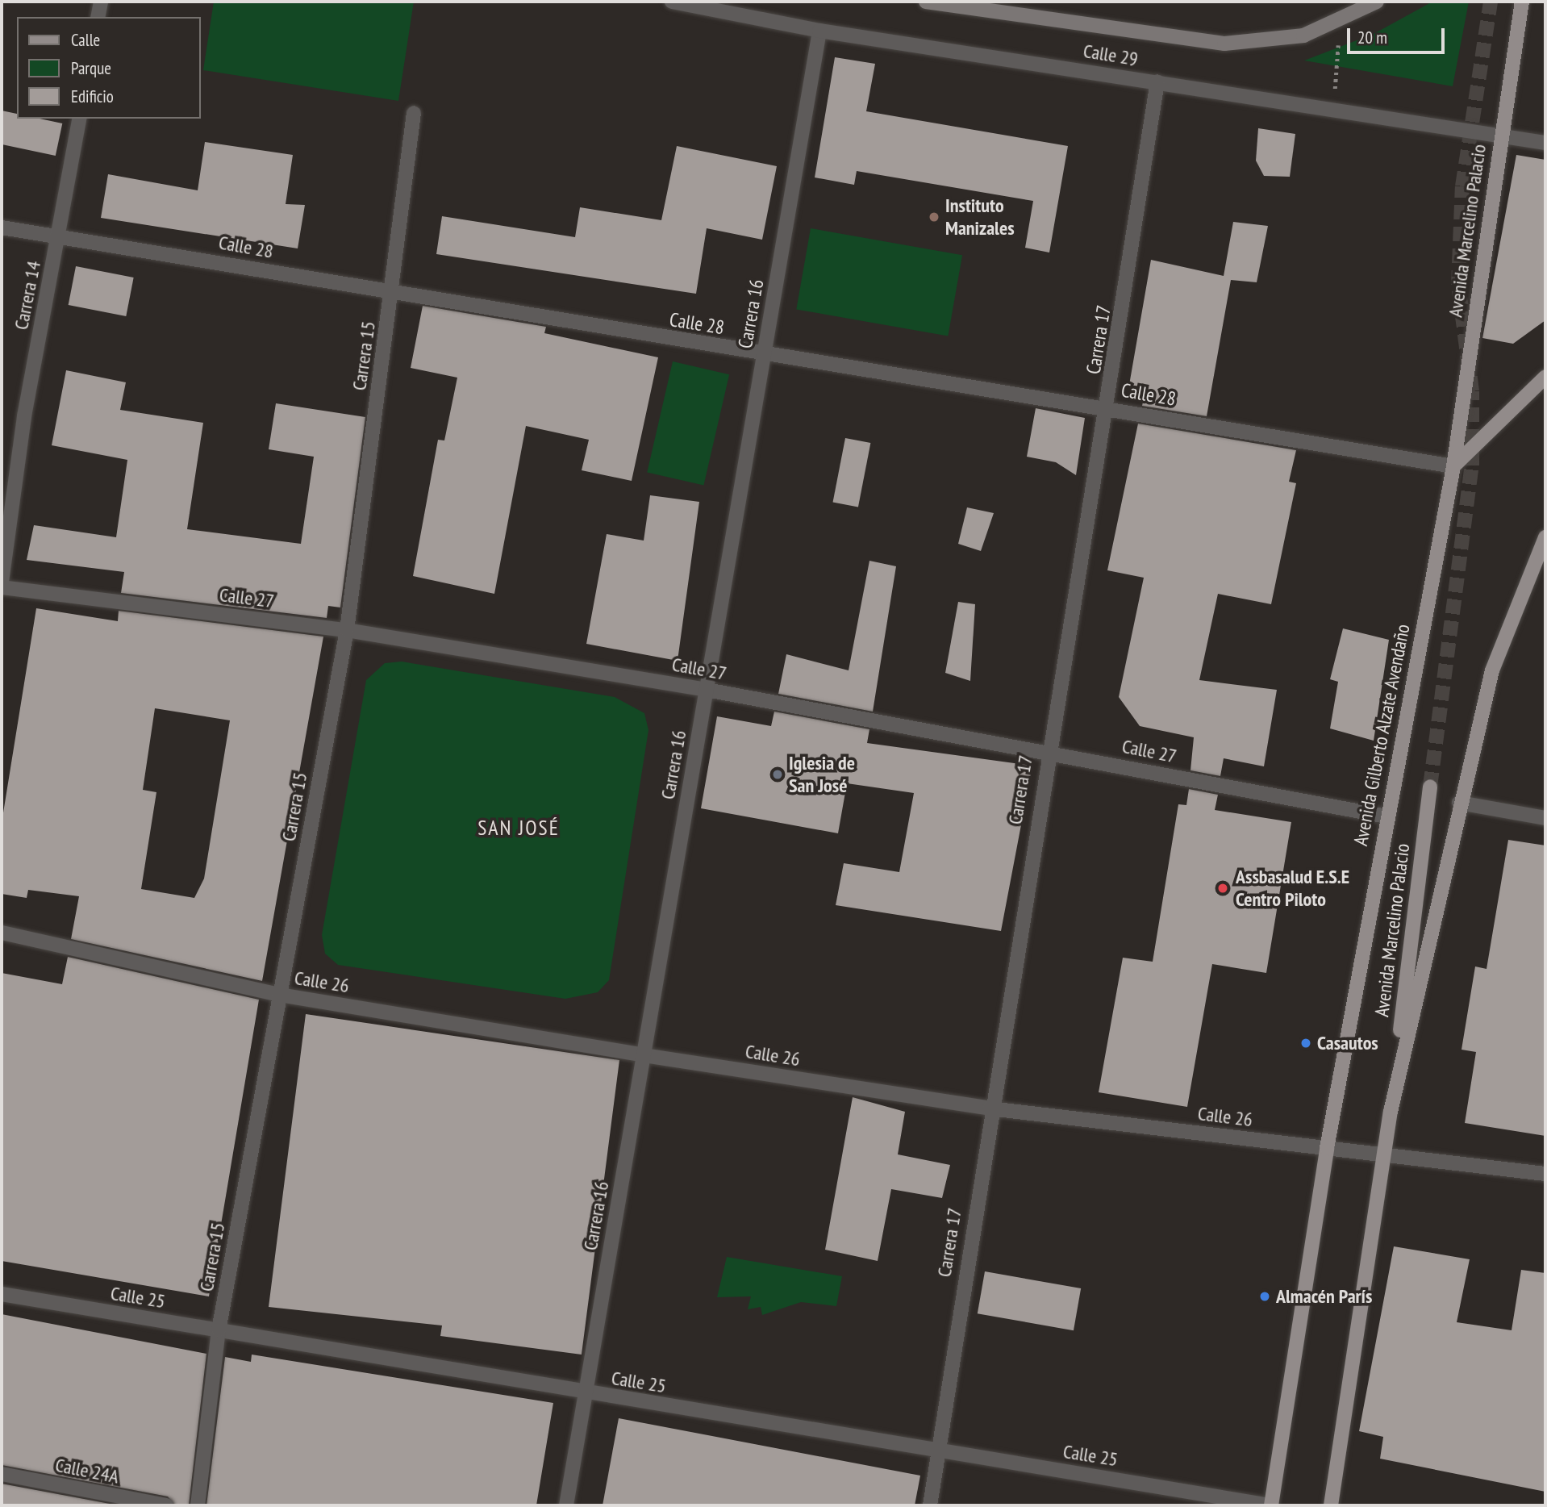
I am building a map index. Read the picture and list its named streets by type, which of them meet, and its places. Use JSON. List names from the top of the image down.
{
  "streets": {
    "main road": ["Avenida Marcelino Palacio", "Avenida Gilberto Alzate Avendaño"],
    "street": [
      "Calle 29",
      "Calle 28",
      "Carrera 14",
      "Carrera 16",
      "Carrera 17",
      "Carrera 15",
      "Calle 27",
      "Calle 26",
      "Calle 25",
      "Calle 24A"
    ]
  },
  "crossings": [
    ["Calle 29", "Avenida Marcelino Palacio"],
    ["Calle 29", "Carrera 16"],
    ["Calle 29", "Carrera 17"],
    ["Avenida Marcelino Palacio", "Calle 28"],
    ["Avenida Marcelino Palacio", "Avenida Gilberto Alzate Avendaño"],
    ["Calle 28", "Carrera 14"],
    ["Calle 28", "Carrera 16"],
    ["Calle 28", "Carrera 17"],
    ["Calle 28", "Carrera 15"],
    ["Calle 28", "Avenida Gilberto Alzate Avendaño"],
    ["Carrera 16", "Calle 27"],
    ["Carrera 16", "Calle 26"],
    ["Carrera 16", "Calle 25"],
    ["Carrera 17", "Calle 27"],
    ["Carrera 17", "Calle 26"],
    ["Carrera 17", "Calle 25"],
    ["Carrera 15", "Calle 27"],
    ["Carrera 15", "Calle 26"],
    ["Carrera 15", "Calle 25"],
    ["Calle 27", "Avenida Gilberto Alzate Avendaño"],
    ["Avenida Gilberto Alzate Avendaño", "Calle 26"],
    ["Avenida Gilberto Alzate Avendaño", "Calle 25"]
  ],
  "districts": ["SAN JOSÉ"],
  "places": [
    "Instituto Manizales",
    "Iglesia de San José",
    "Assbasalud E.S.E Centro Piloto",
    "Casautos",
    "Almacén París"
  ],
  "legend": ["Calle", "Parque", "Edificio"],
  "scale_bar": "20 m"
}
